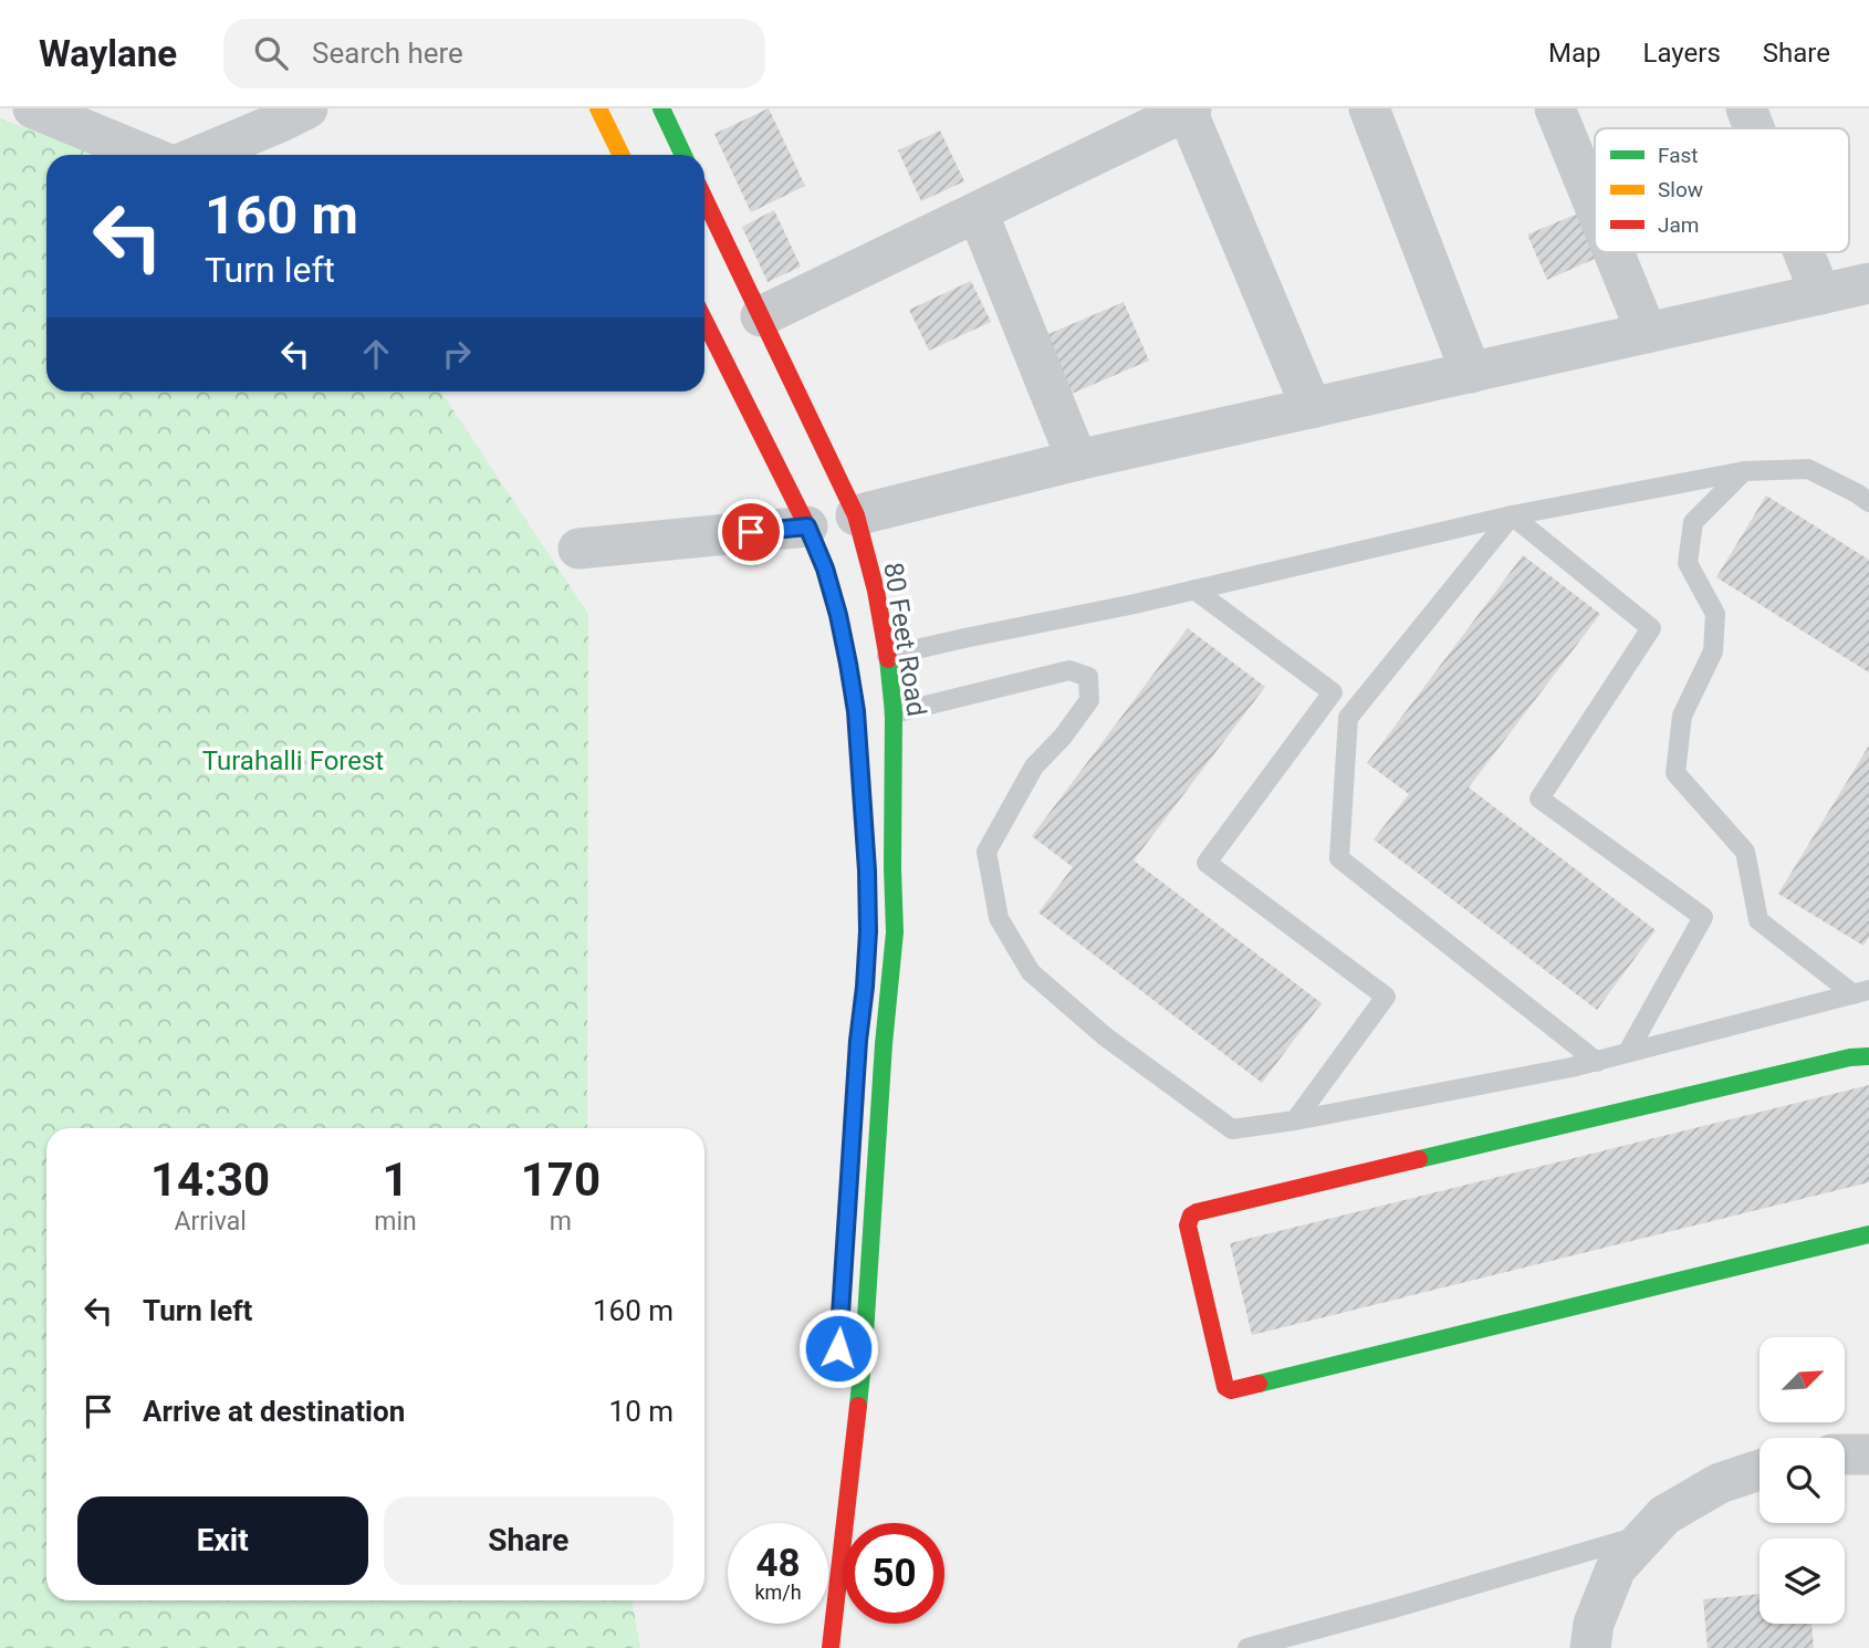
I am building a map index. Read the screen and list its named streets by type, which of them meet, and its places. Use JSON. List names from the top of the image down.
{
  "streets": {
    "main road": ["80 Feet Road"]
  },
  "parks": ["Turahalli Forest"],
  "legend": ["Fast", "Slow", "Jam"],
  "north": "top right",
  "page": {
    "header": "Waylane",
    "search": "Search here",
    "nav": ["Map", "Layers", "Share"],
    "turn": ["160 m", "Turn left"],
    "eta": [
      "14:30",
      "Arrival",
      "1",
      "min",
      "170",
      "m"
    ],
    "list": [
      {
        "name": "Turn left",
        "value": "160 m"
      },
      {
        "name": "Arrive at destination",
        "value": "10 m"
      }
    ],
    "buttons": ["Exit", "Share"],
    "speed": "48 km/h",
    "limit": "50"
  }
}
